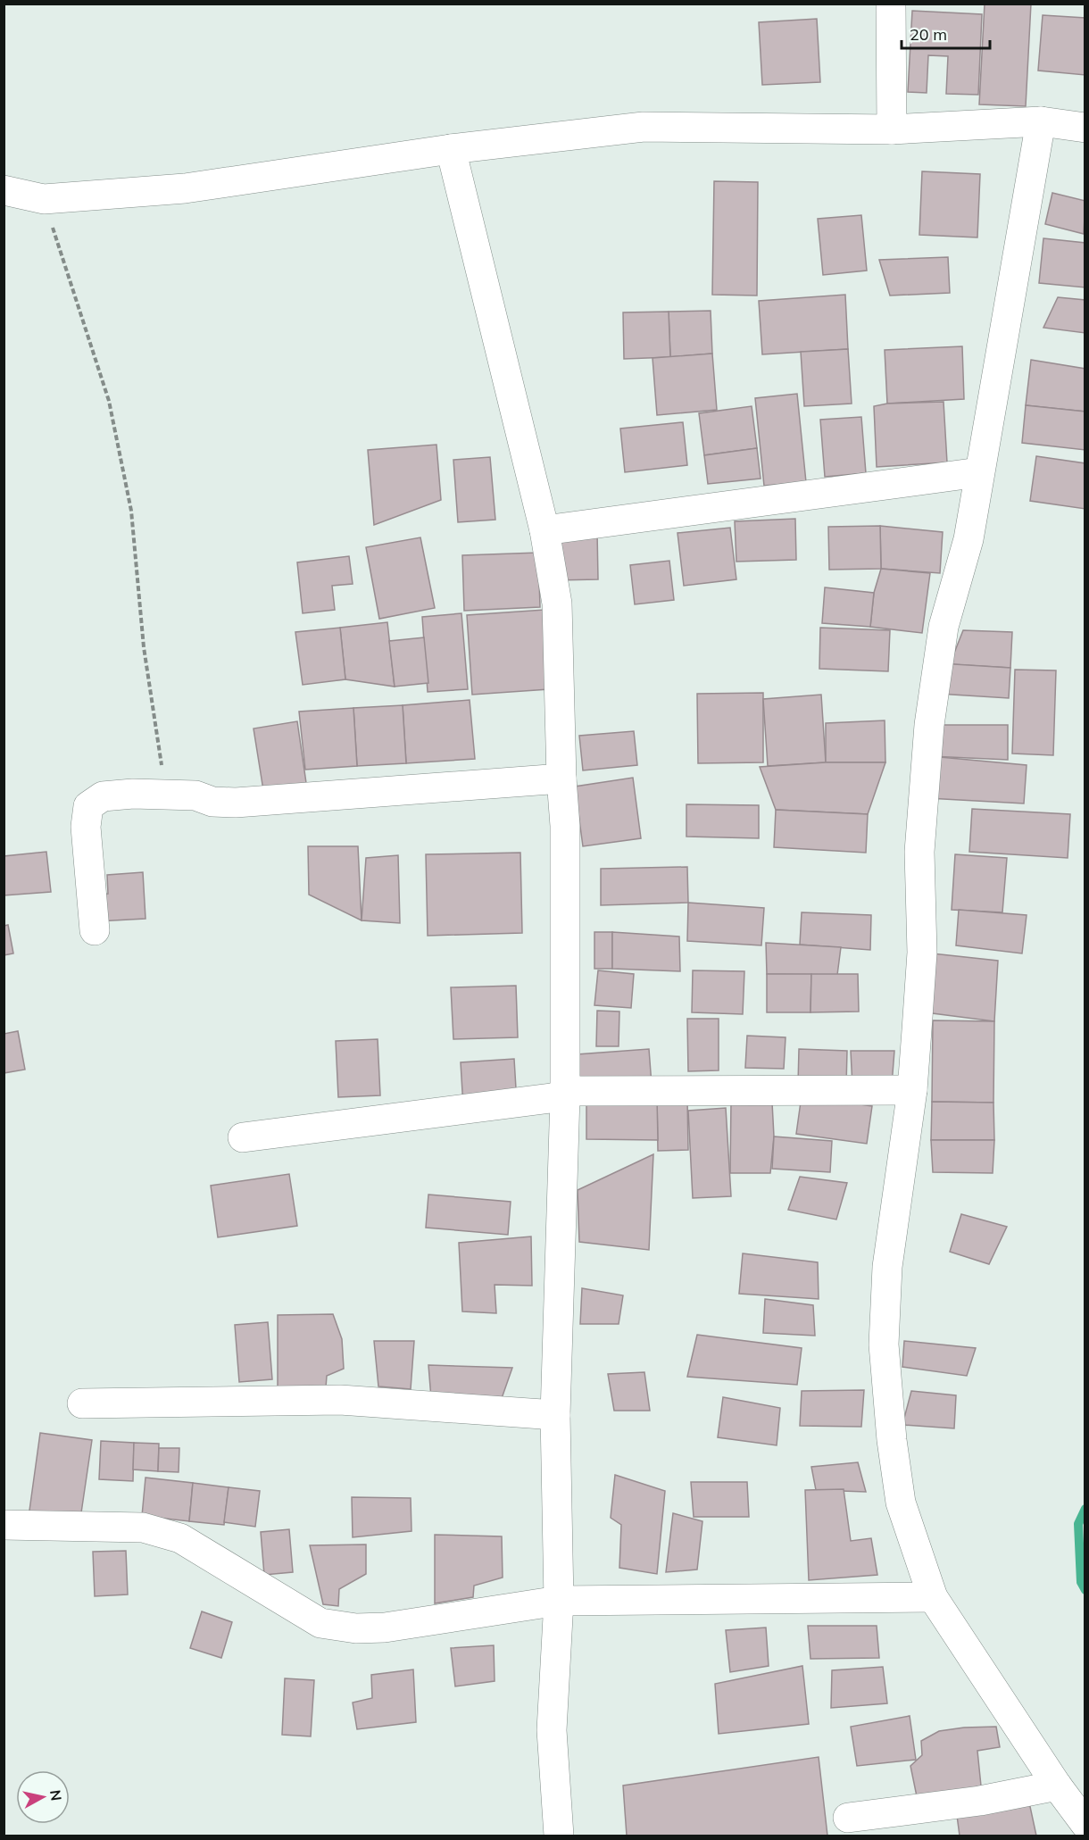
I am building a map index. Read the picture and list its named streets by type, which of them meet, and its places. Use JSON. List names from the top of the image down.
{
  "scale_bar": "20 m",
  "north": "right"
}
